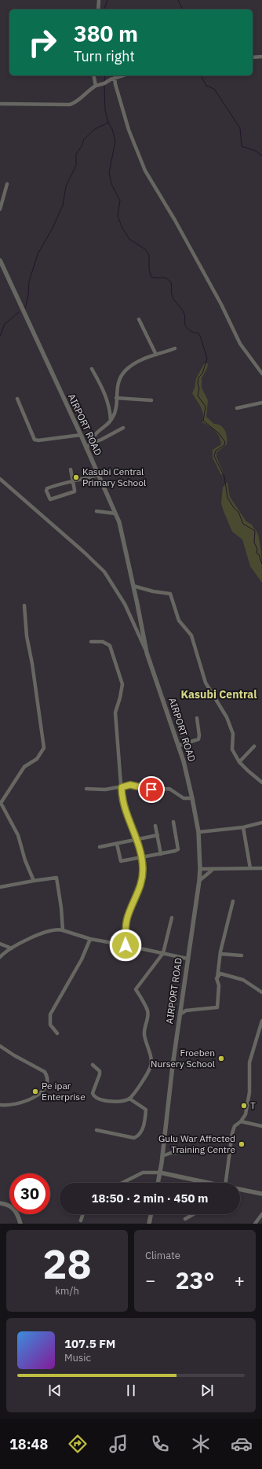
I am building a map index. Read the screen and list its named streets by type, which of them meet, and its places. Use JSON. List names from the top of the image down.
{
  "streets": {
    "street": ["AIRPORT ROAD"]
  },
  "districts": ["Kasubi Central"],
  "places": [
    "Kasubi Central Primary School",
    "Froeben Nursery School",
    "Pe ipar Enterprise",
    "T",
    "Gulu War Affected Training Centre"
  ],
  "page": {
    "turn": ["380 m", "Turn right"],
    "limit": "30",
    "trip": "18:50 · 2 min · 450 m",
    "tile": [
      ["28", "km/h"],
      "Climate"
    ],
    "heat": ["−", "23°", "+"],
    "song": ["107.5 FM", "Music"],
    "tabs": "18:48"
  }
}
